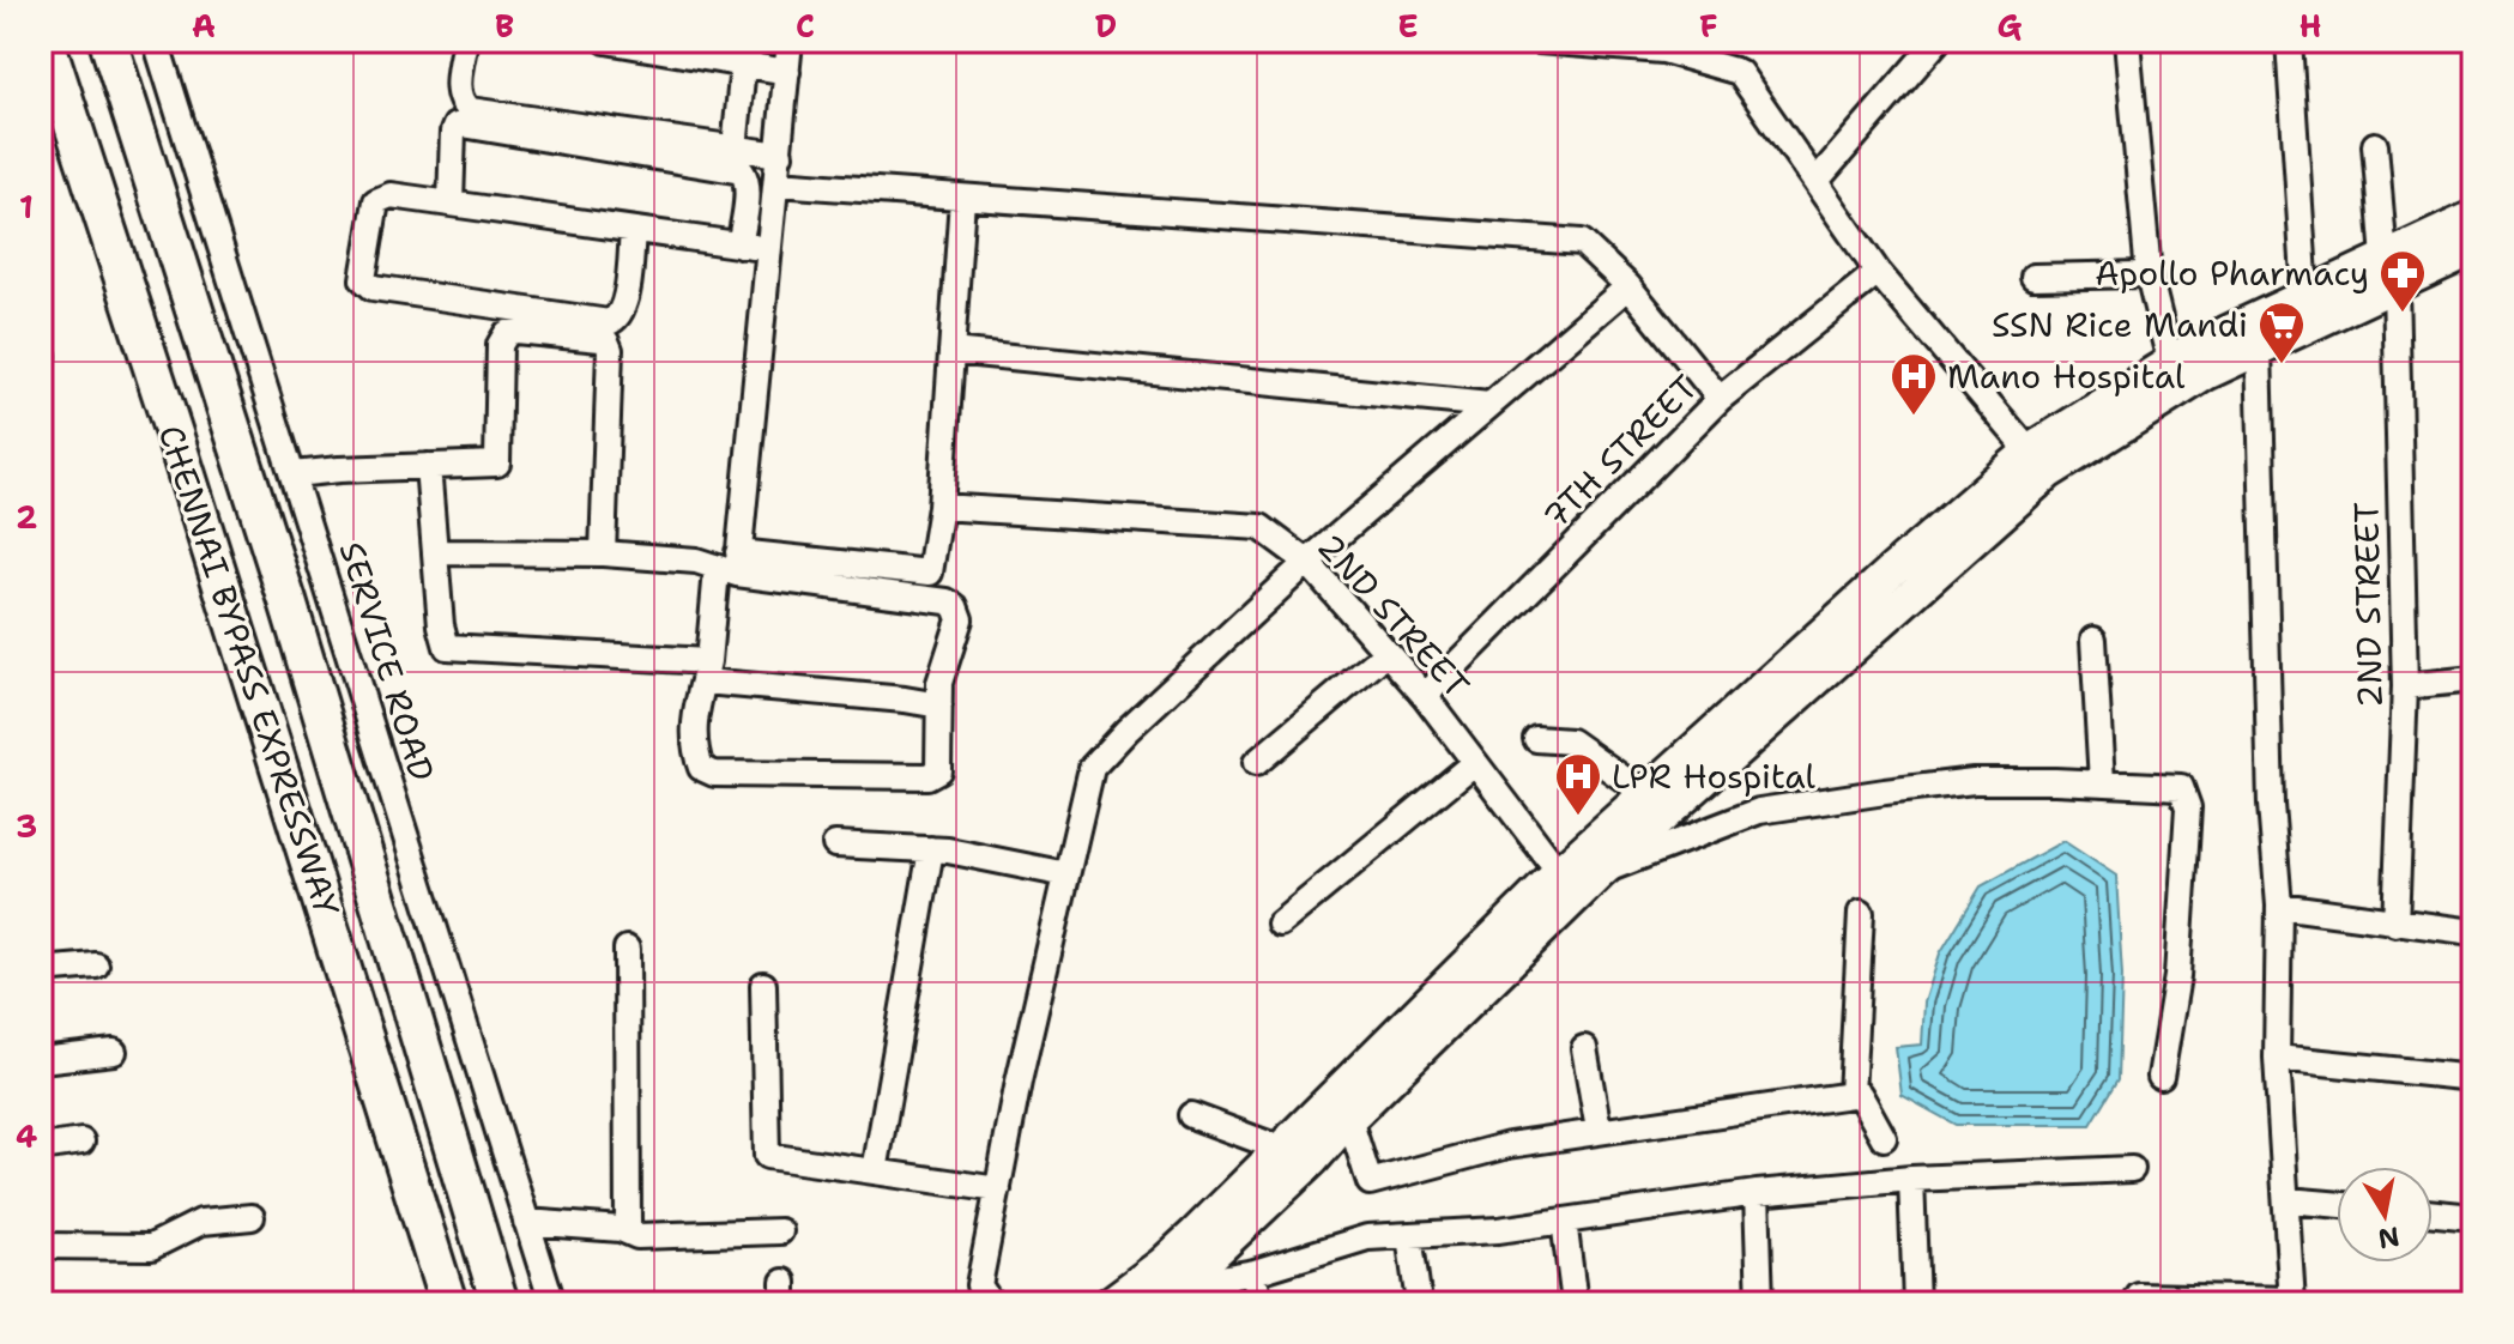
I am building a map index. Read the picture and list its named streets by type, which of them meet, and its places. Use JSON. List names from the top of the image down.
{
  "streets": {
    "highway": ["CHENNAI BYPASS EXPRESSWAY"],
    "street": ["7TH STREET", "2ND STREET", "SERVICE ROAD"]
  },
  "crossings": [
    ["7TH STREET", "2ND STREET"]
  ],
  "places": {
    "pharmacy": ["Apollo Pharmacy"],
    "supermarket": ["SSN Rice Mandi"],
    "hospital": ["Mano Hospital", "LPR Hospital"]
  },
  "north": "bottom",
  "grid": {
    "columns": [
      "A",
      "B",
      "C",
      "D",
      "E",
      "F",
      "G",
      "H"
    ],
    "rows": [
      "1",
      "2",
      "3",
      "4"
    ]
  }
}
